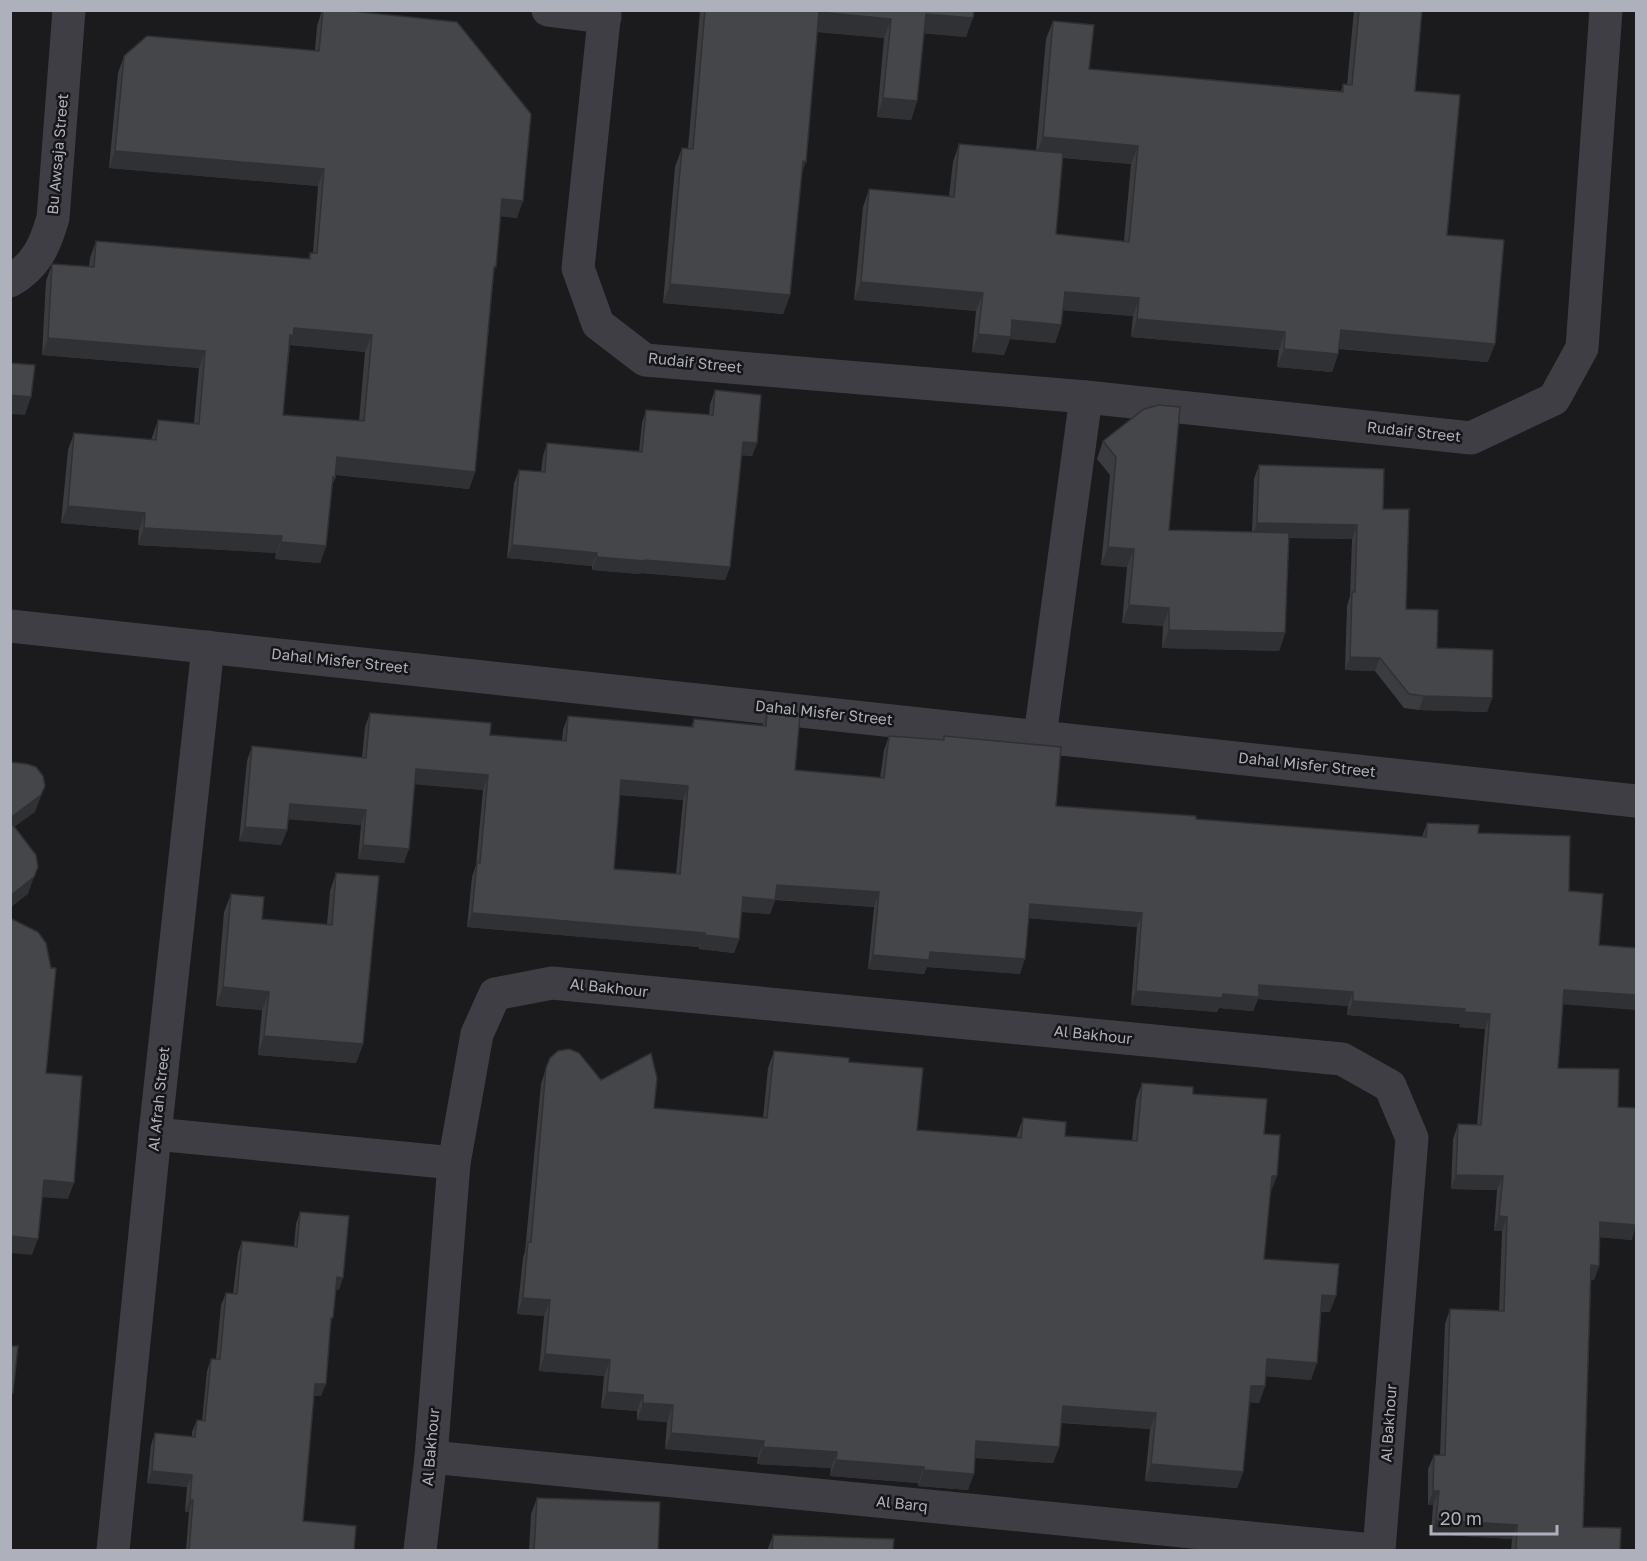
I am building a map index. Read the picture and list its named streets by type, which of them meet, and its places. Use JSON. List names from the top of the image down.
{
  "streets": {
    "street": [
      "Bu Awsaja Street",
      "Rudaif Street",
      "Dahal Misfer Street",
      "Al Bakhour",
      "Al Afrah Street",
      "Al Barq"
    ]
  },
  "crossings": [
    ["Dahal Misfer Street", "Al Afrah Street"],
    ["Al Bakhour", "Al Barq"]
  ],
  "scale_bar": "20 m"
}
